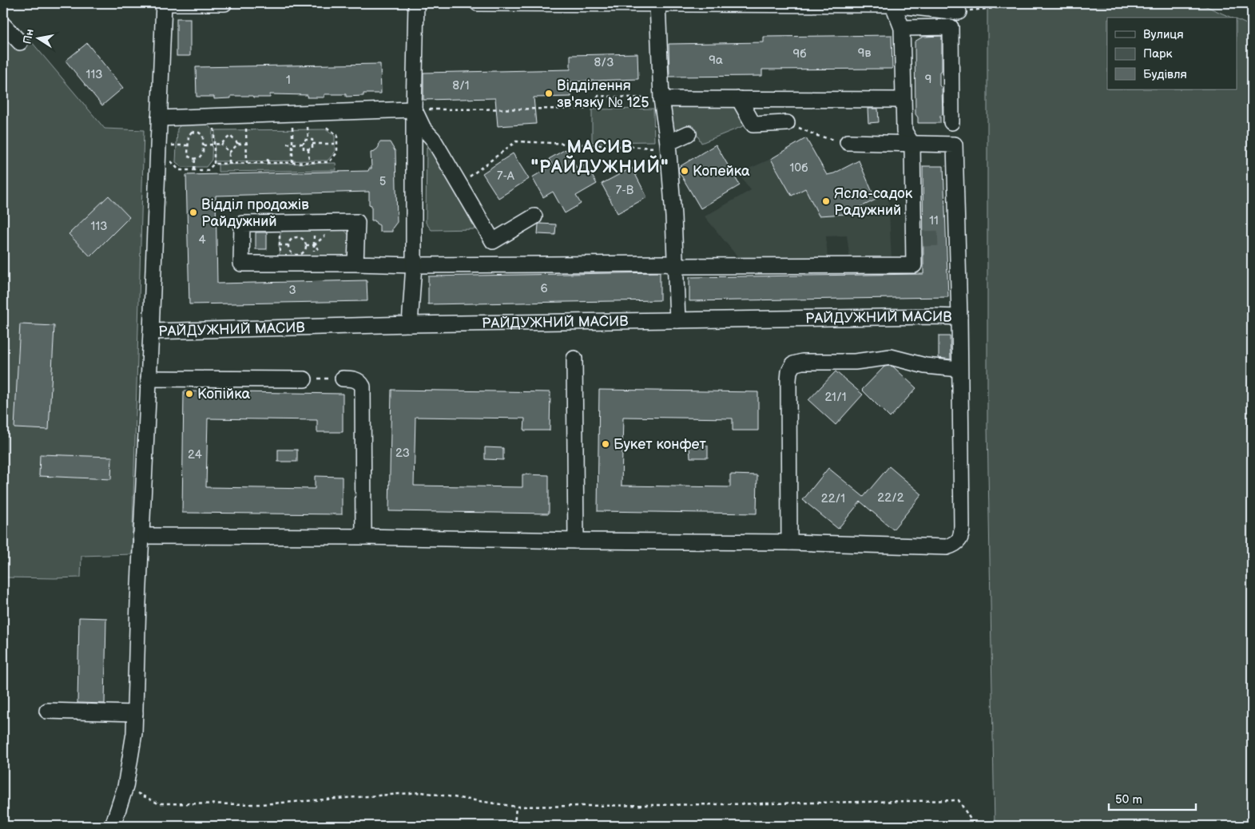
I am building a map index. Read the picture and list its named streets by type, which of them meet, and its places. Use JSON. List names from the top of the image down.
{
  "streets": {
    "street": ["РАЙДУЖНИЙ МАСИВ"]
  },
  "districts": ["МАСИВ \"РАЙДУЖНИЙ\""],
  "places": [
    "Відділення зв'язку № 125",
    "Копейка",
    "Ясла-садок Радужний",
    "Відділ продажів Райдужний",
    "Копійка",
    "Букет конфет"
  ],
  "house_numbers": [
    "9в",
    "9б",
    "9а",
    "8/3",
    "113",
    "9",
    "1",
    "8/1",
    "10б",
    "7-А",
    "5",
    "7-В",
    "11",
    "113",
    "4",
    "6",
    "3",
    "21/1",
    "23",
    "24",
    "22/2",
    "22/1"
  ],
  "legend": ["Вулиця", "Парк", "Будівля"],
  "scale_bar": "50 m",
  "north": "left"
}
